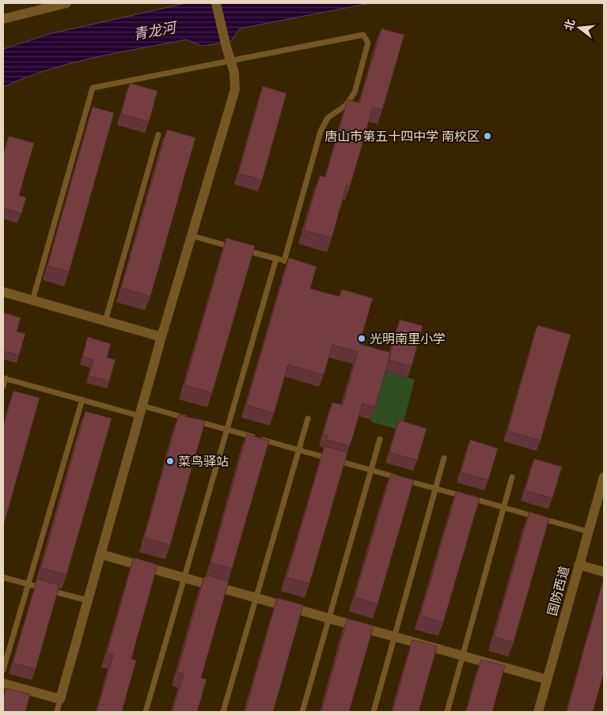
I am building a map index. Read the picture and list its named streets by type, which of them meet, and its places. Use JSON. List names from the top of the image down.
{
  "streets": {
    "street": ["国防西道"]
  },
  "water": ["青龙河"],
  "places": ["唐山市第五十四中学 南校区", "光明南里小学", "菜鸟驿站"],
  "north": "left"
}
